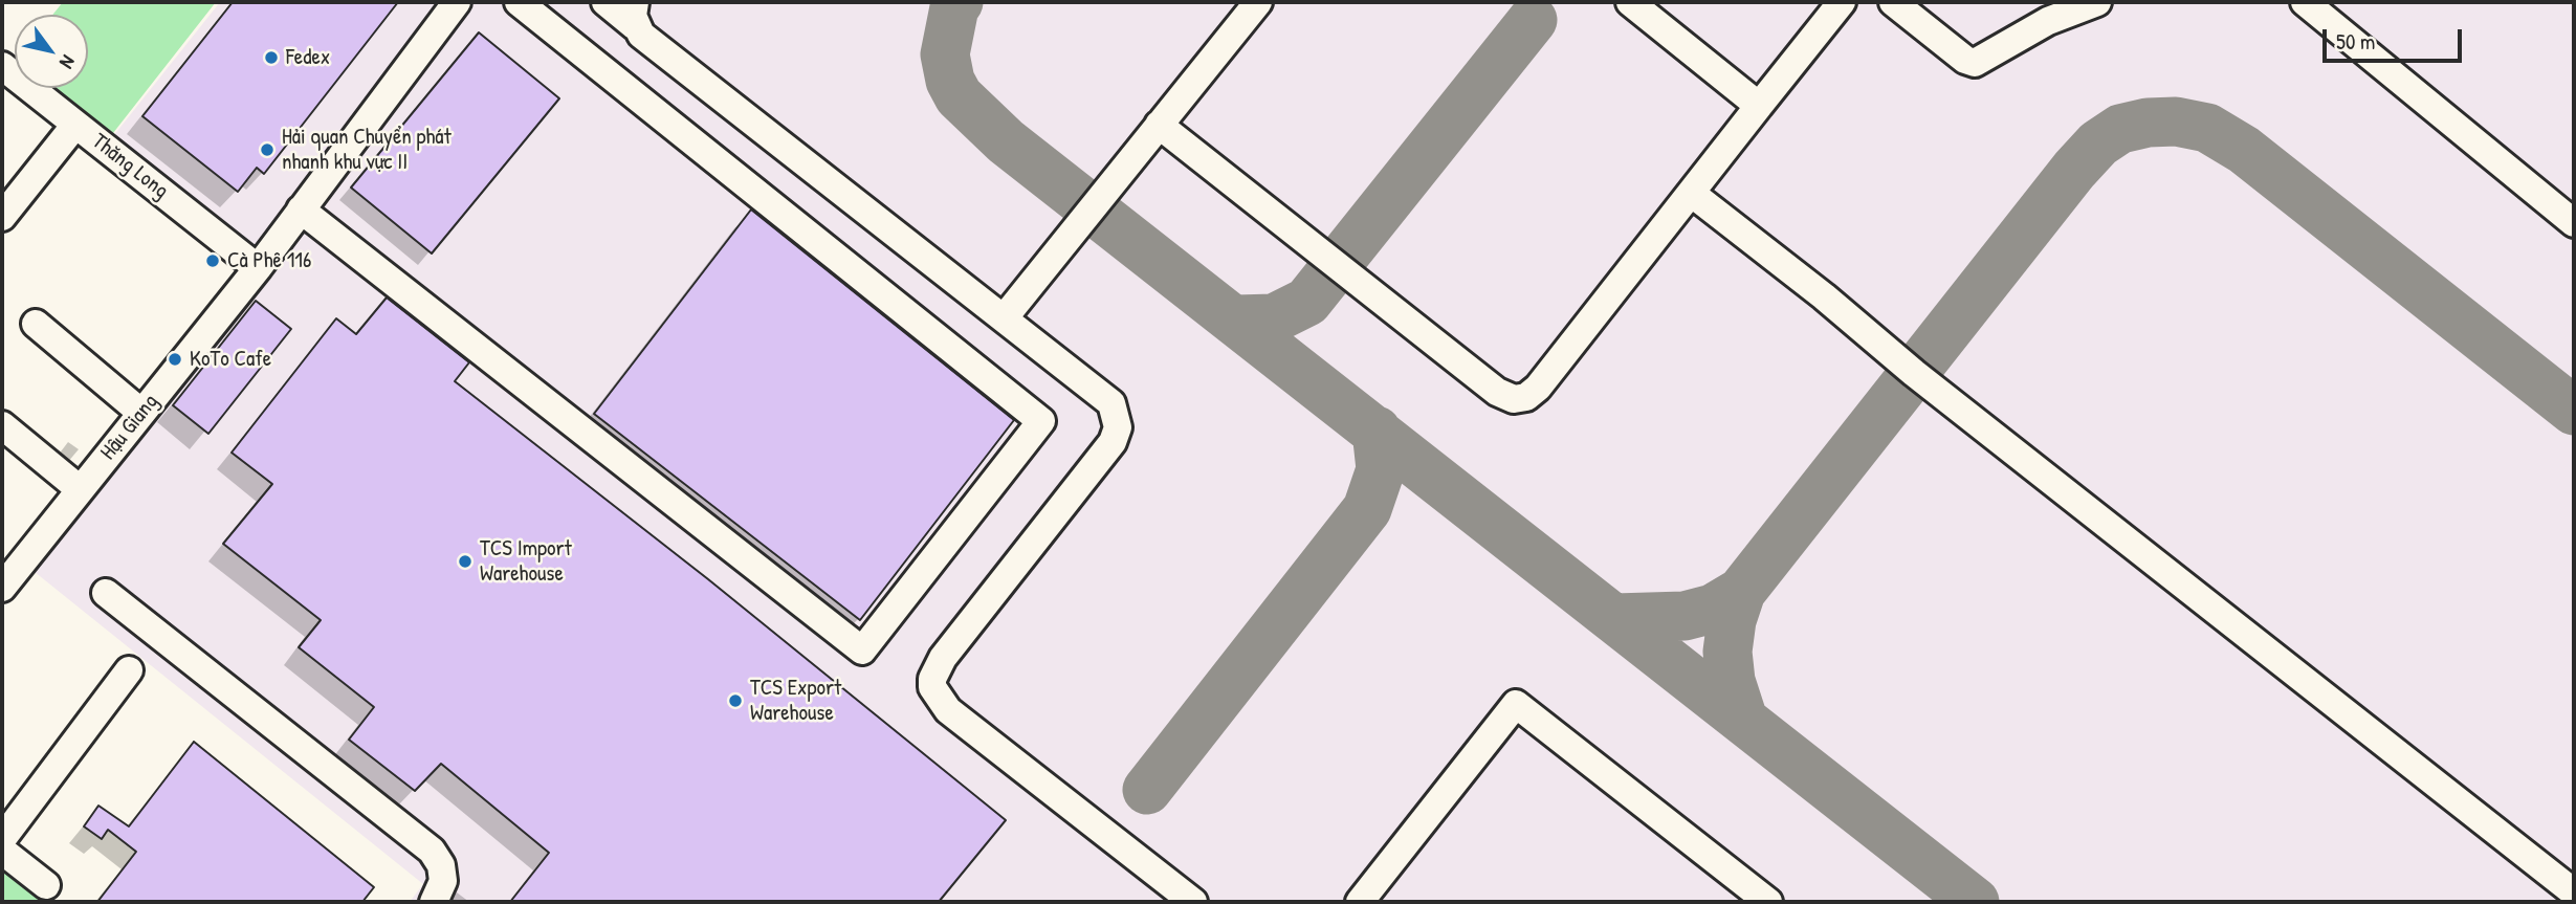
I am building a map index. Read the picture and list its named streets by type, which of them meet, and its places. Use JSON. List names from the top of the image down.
{
  "streets": {
    "street": ["Thăng Long", "Hậu Giang"]
  },
  "crossings": [
    ["Thăng Long", "Hậu Giang"]
  ],
  "places": [
    "Fedex",
    "Hải quan Chuyển phát nhanh khu vực II",
    "Cà Phê 116",
    "KoTo Cafe",
    "TCS Import Warehouse",
    "TCS Export Warehouse"
  ],
  "scale_bar": "50 m",
  "north": "bottom right"
}
